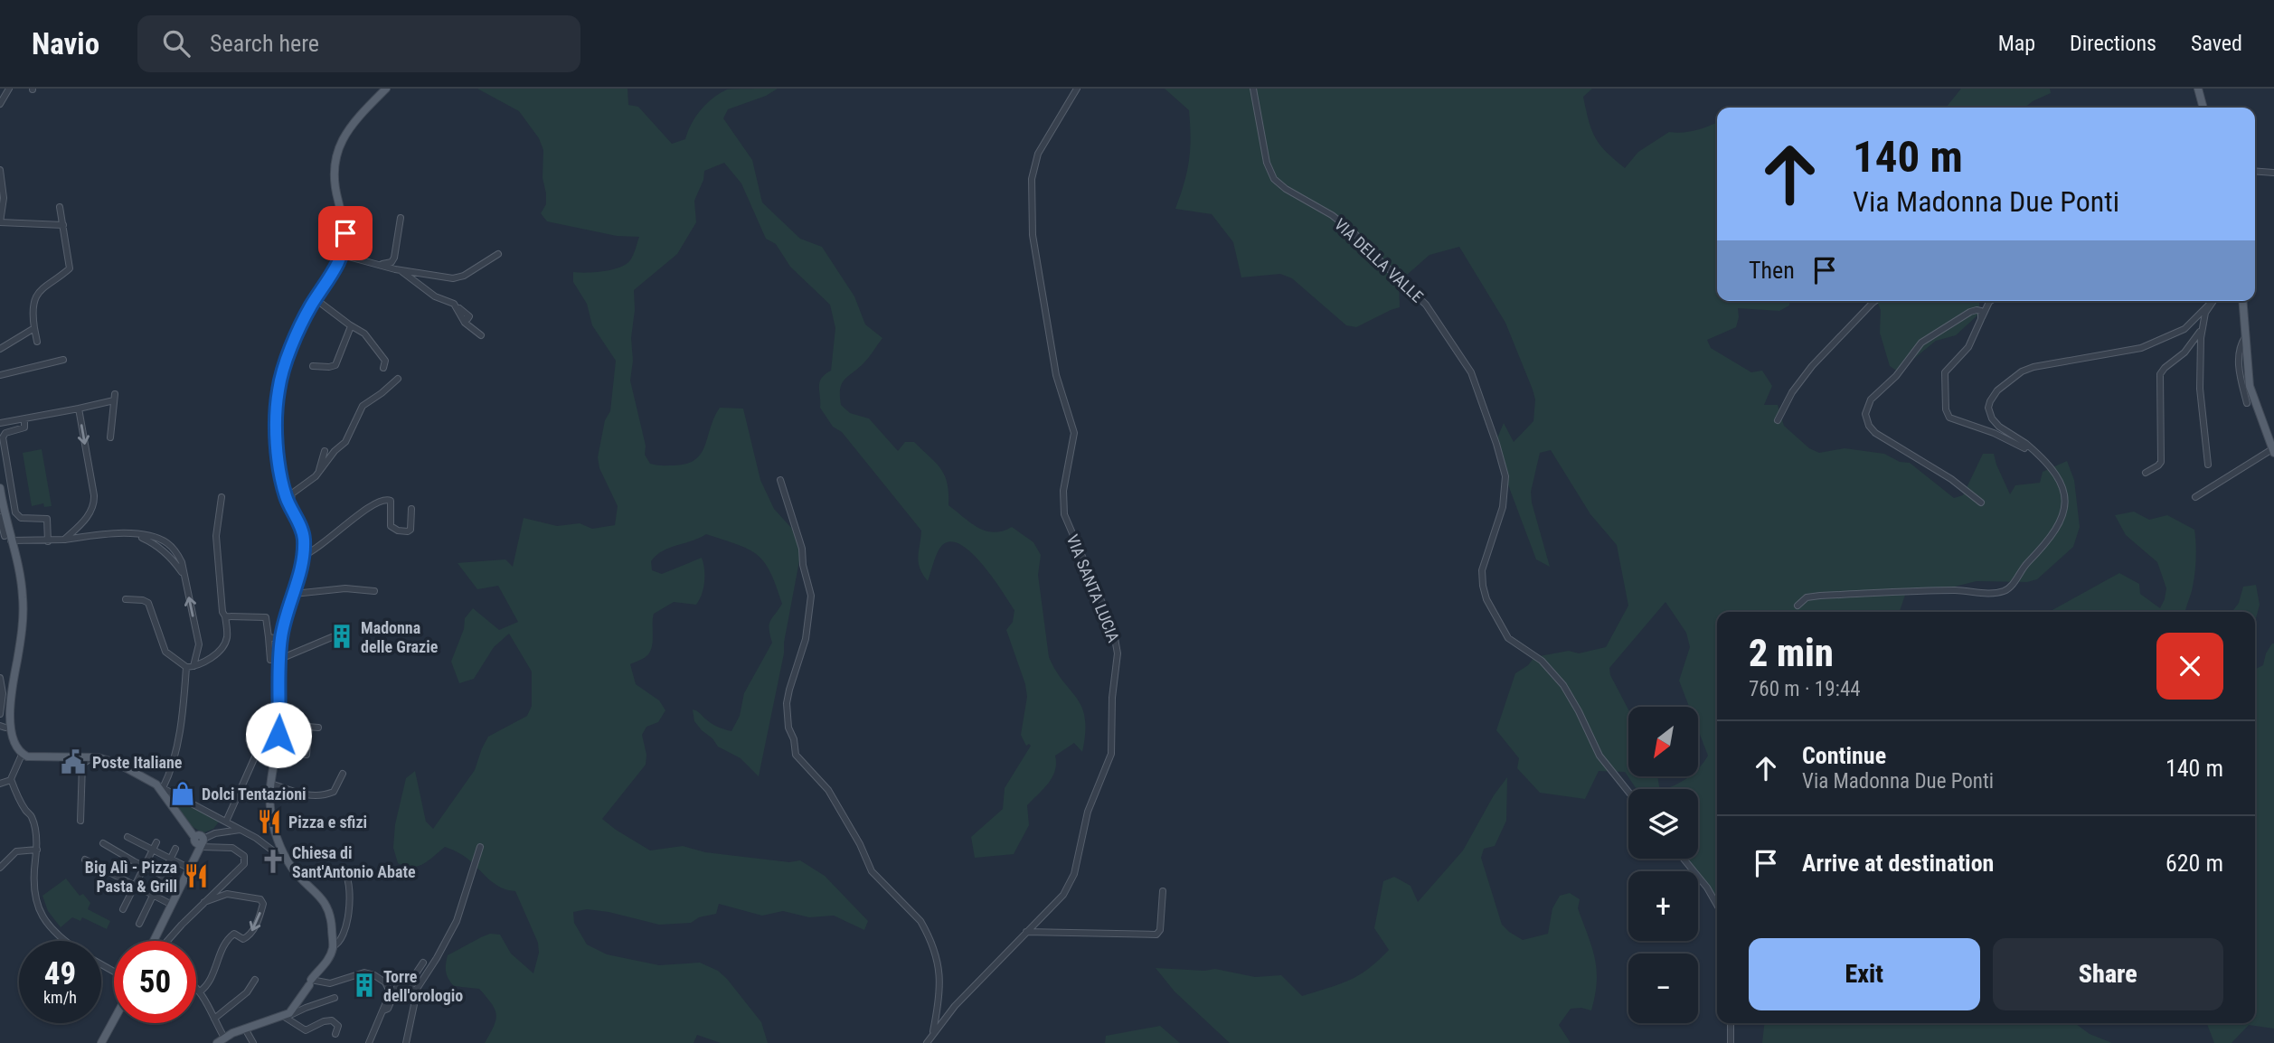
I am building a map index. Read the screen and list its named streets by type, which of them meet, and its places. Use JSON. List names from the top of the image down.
{
  "streets": {
    "street": ["VIA DELLA VALLE", "VIA SANTA LUCIA"]
  },
  "places": {
    "building": ["Madonna delle Grazie", "Torre dell'orologio"],
    "public building": ["Poste Italiane"],
    "shop": ["Dolci Tentazioni"],
    "restaurant": ["Pizza e sfizi", "Big Alì - Pizza Pasta & Grill"],
    "church": ["Chiesa di Sant'Antonio Abate"]
  },
  "north": "bottom left",
  "page": {
    "header": "Navio",
    "search": "Search here",
    "nav": ["Map", "Directions", "Saved"],
    "turn": ["140 m", "Via Madonna Due Ponti"],
    "then": "Then",
    "heading": ["2 min", "760 m · 19:44"],
    "map_buttons": ["+", "−"],
    "list": [
      {
        "name": "Continue",
        "note": "Via Madonna Due Ponti",
        "value": "140 m"
      },
      {
        "name": "Arrive at destination",
        "value": "620 m"
      }
    ],
    "buttons": ["Exit", "Share"],
    "speed": "49 km/h",
    "limit": "50"
  }
}
